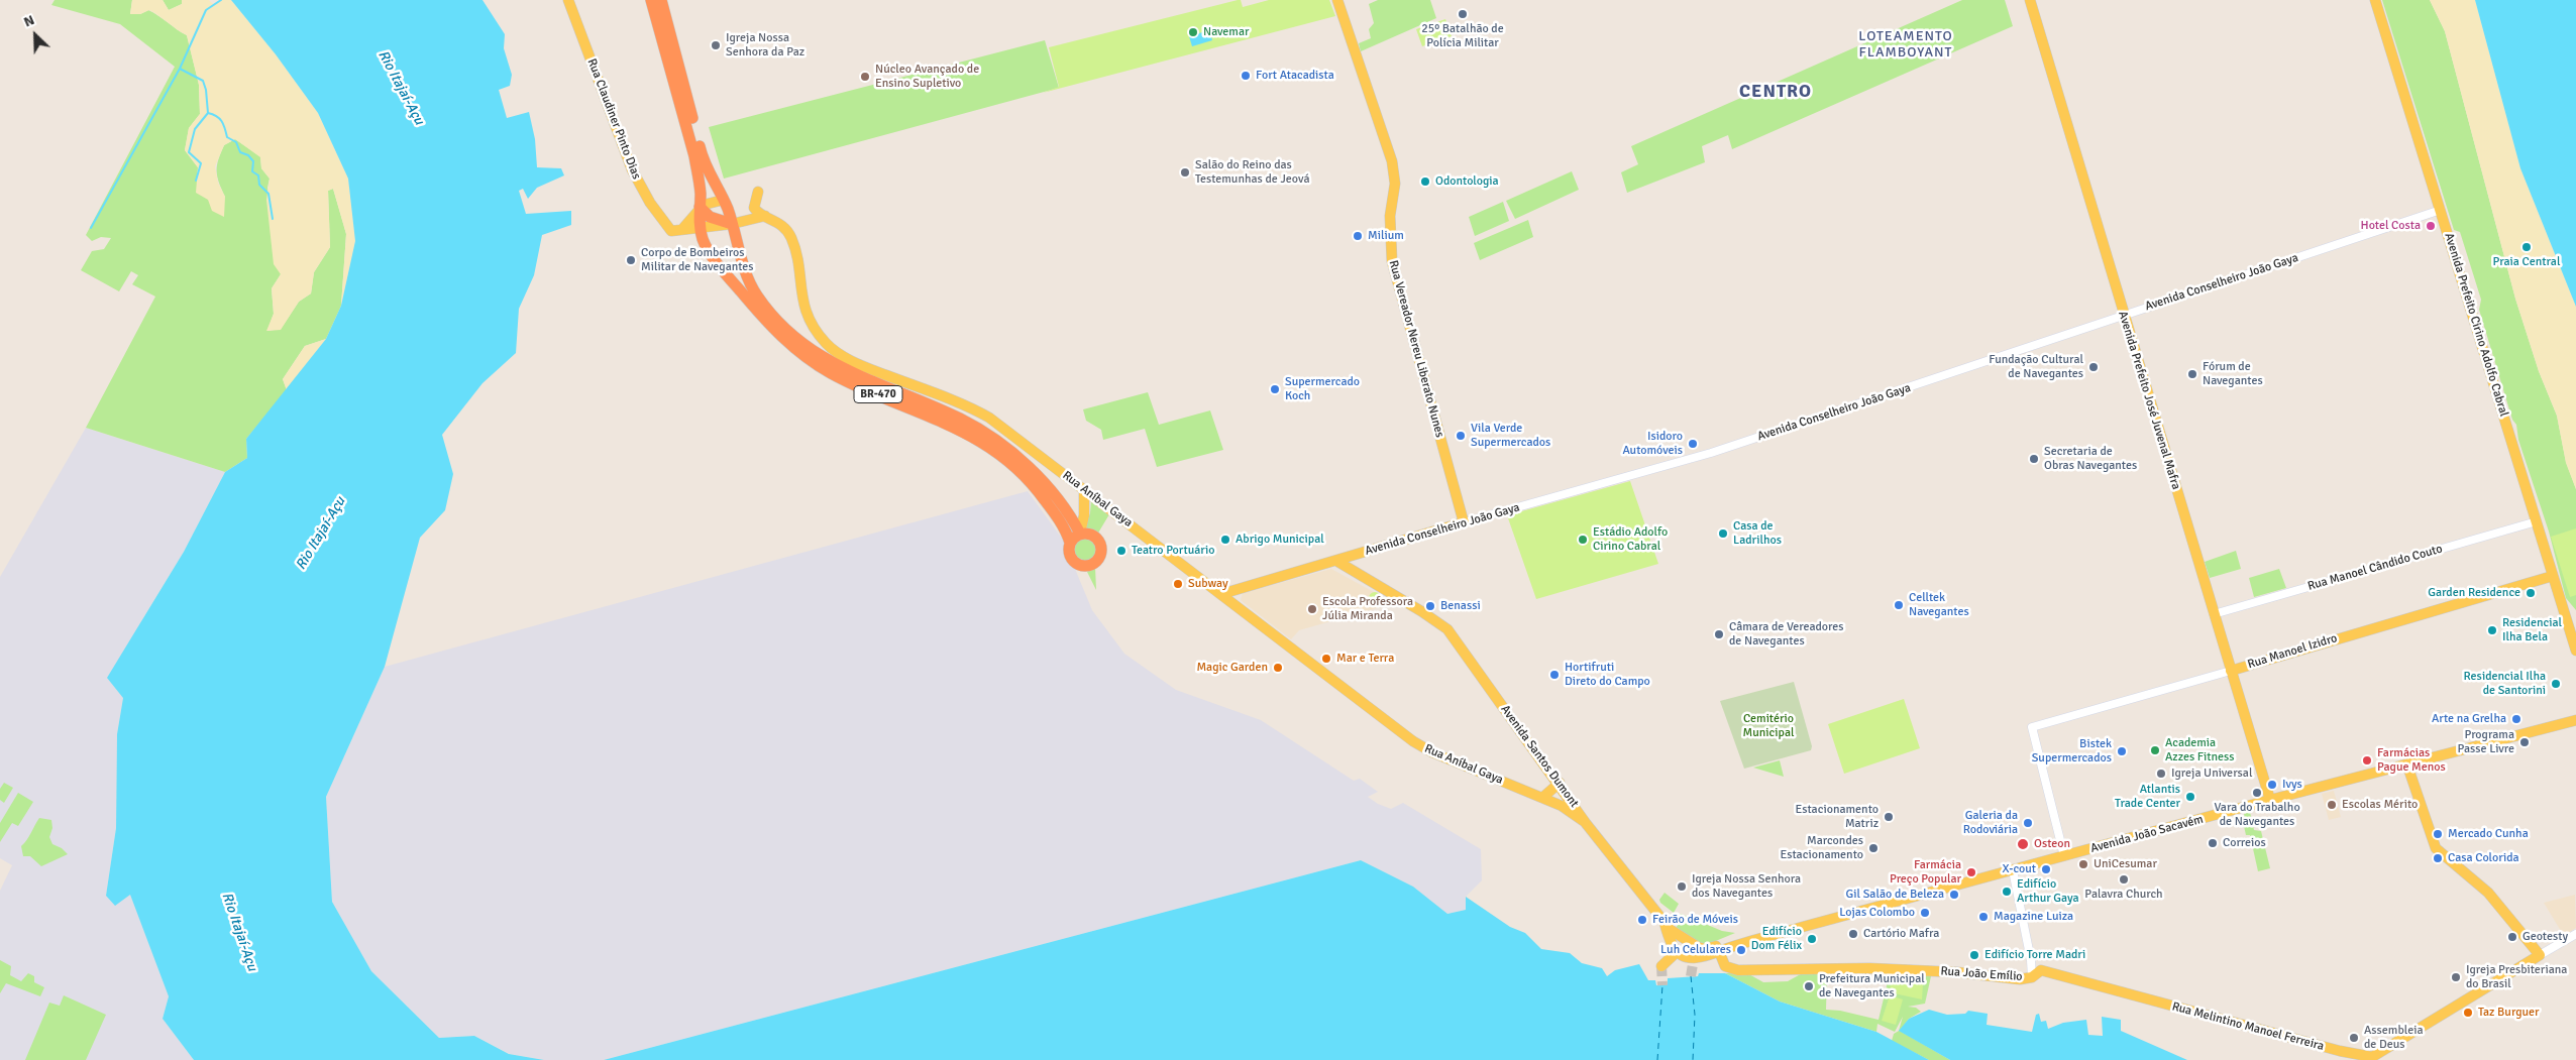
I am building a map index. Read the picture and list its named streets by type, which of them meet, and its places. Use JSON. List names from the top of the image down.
{
  "streets": {
    "highway": ["BR-470"],
    "main road": [
      "Rua Claudiner Pinto Dias",
      "Avenida Conselheiro João Gaya",
      "Avenida Prefeito Cirino Adolfo Cabral",
      "Rua Vereador Nereu Liberato Nunes",
      "Avenida Prefeito José Juvenal Mafra",
      "Rua Aníbal Gaya",
      "Rua Manoel Izidro",
      "Avenida Santos Dumont",
      "Avenida João Sacavém",
      "Rua João Emílio",
      "Rua Melintino Manoel Ferreira"
    ],
    "street": ["Rua Manoel Cândido Couto"]
  },
  "crossings": [
    ["Avenida Conselheiro João Gaya", "Avenida Prefeito Cirino Adolfo Cabral"],
    ["Avenida Conselheiro João Gaya", "Rua Vereador Nereu Liberato Nunes"],
    ["Avenida Conselheiro João Gaya", "Avenida Prefeito José Juvenal Mafra"],
    ["Avenida Conselheiro João Gaya", "Rua Aníbal Gaya"],
    ["Avenida Conselheiro João Gaya", "Avenida Santos Dumont"],
    ["Avenida Prefeito Cirino Adolfo Cabral", "Rua Manoel Cândido Couto"],
    ["Avenida Prefeito Cirino Adolfo Cabral", "Rua Manoel Izidro"],
    ["Avenida Prefeito José Juvenal Mafra", "Rua Manoel Cândido Couto"],
    ["Avenida Prefeito José Juvenal Mafra", "Rua Manoel Izidro"],
    ["Avenida Prefeito José Juvenal Mafra", "Avenida João Sacavém"],
    ["Rua Aníbal Gaya", "Avenida Santos Dumont"],
    ["Rua Manoel Izidro", "Avenida João Sacavém"],
    ["Avenida Santos Dumont", "Avenida João Sacavém"],
    ["Avenida João Sacavém", "Rua João Emílio"],
    ["Rua João Emílio", "Rua Melintino Manoel Ferreira"]
  ],
  "districts": ["LOTEAMENTO FLAMBOYANT", "CENTRO"],
  "water": ["Rio Itajaí-Açu"],
  "parks": ["Cemitério Municipal"],
  "places": [
    "25º Batalhão de Polícia Militar",
    "Navemar",
    "Igreja Nossa Senhora da Paz",
    "Fort Atacadista",
    "Núcleo Avançado de Ensino Supletivo",
    "Salão do Reino das Testemunhas de Jeová",
    "Odontologia",
    "Hotel Costa",
    "Milium",
    "Praia Central",
    "Corpo de Bombeiros Militar de Navegantes",
    "Fundação Cultural de Navegantes",
    "Fórum de Navegantes",
    "Supermercado Koch",
    "Vila Verde Supermercados",
    "Isidoro Automóveis",
    "Secretaria de Obras Navegantes",
    "Casa de Ladrilhos",
    "Abrigo Municipal",
    "Estádio Adolfo Cirino Cabral",
    "Teatro Portuário",
    "Subway",
    "Garden Residence",
    "Celltek Navegantes",
    "Benassi",
    "Escola Professora Júlia Miranda",
    "Residencial Ilha Bela",
    "Câmara de Vereadores de Navegantes",
    "Mar e Terra",
    "Magic Garden",
    "Hortifruti Direto do Campo",
    "Residencial Ilha de Santorini",
    "Arte na Grelha",
    "Programa Passe Livre",
    "Academia Azzes Fitness",
    "Bistek Supermercados",
    "Farmácias Pague Menos",
    "Igreja Universal",
    "Ivys",
    "Vara do Trabalho de Navegantes",
    "Atlantis Trade Center",
    "Escolas Mérito",
    "Estacionamento Matriz",
    "Galeria da Rodoviária",
    "Mercado Cunha",
    "Correios",
    "Osteon",
    "Marcondes Estacionamento",
    "Casa Colorida",
    "UniCesumar",
    "X-cout",
    "Farmácia Preço Popular",
    "Palavra Church",
    "Igreja Nossa Senhora dos Navegantes",
    "Edifício Arthur Gaya",
    "Gil Salão de Beleza",
    "Lojas Colombo",
    "Magazine Luiza",
    "Feirão de Móveis",
    "Cartório Mafra",
    "Geotesty",
    "Edifício Dom Félix",
    "Luh Celulares",
    "Edifício Torre Madri",
    "Igreja Presbiteriana do Brasil",
    "Prefeitura Municipal de Navegantes",
    "Taz Burguer",
    "Assembleia de Deus"
  ],
  "north": "top left"
}
